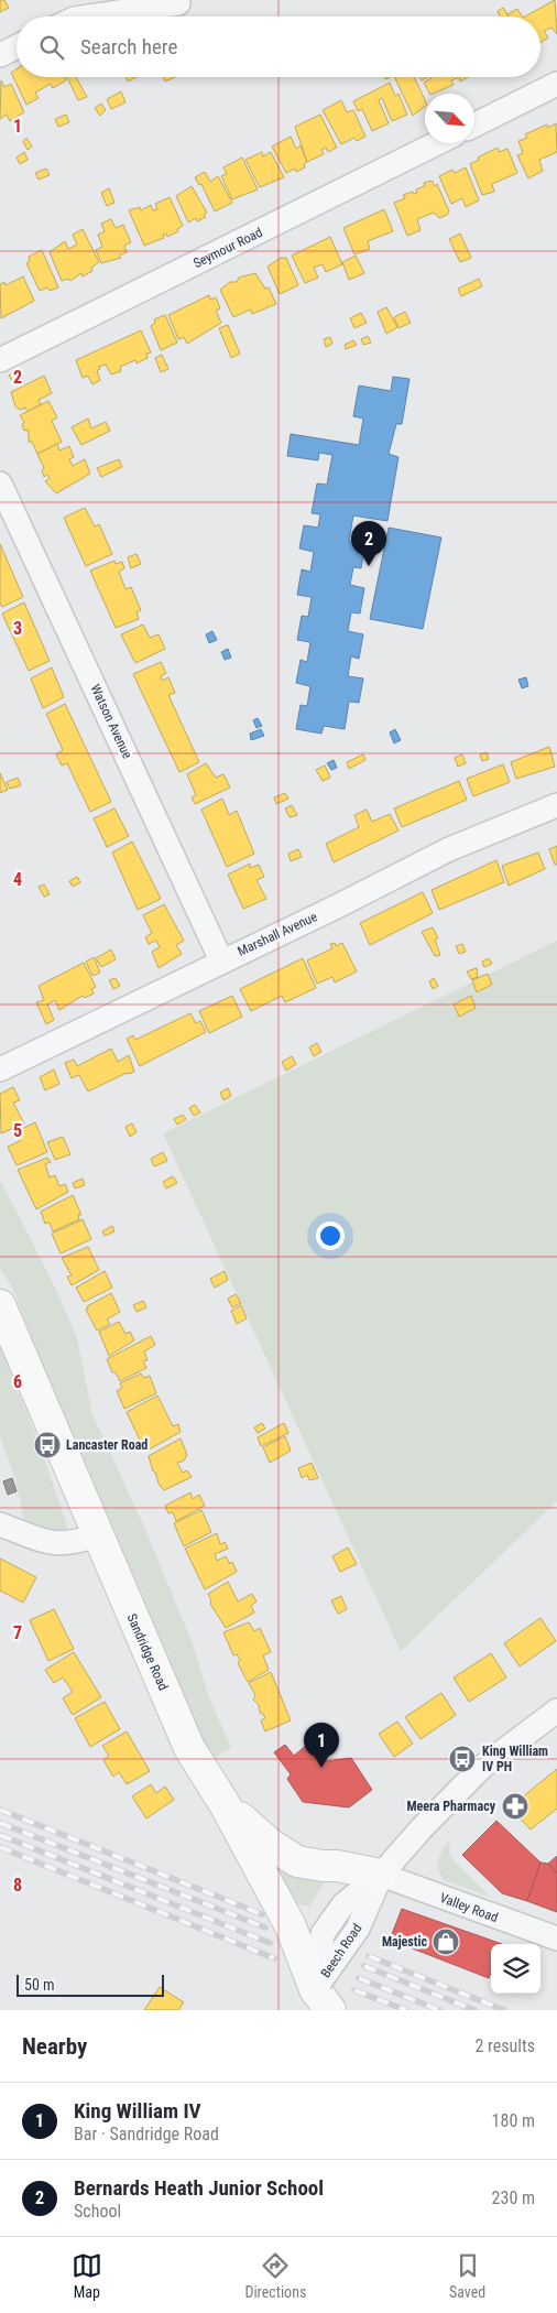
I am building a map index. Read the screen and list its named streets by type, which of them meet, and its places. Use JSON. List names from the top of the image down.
{
  "streets": {
    "main road": ["Sandridge Road"],
    "street": [
      "Seymour Road",
      "Watson Avenue",
      "Marshall Avenue",
      "Valley Road",
      "Beech Road"
    ]
  },
  "crossings": [
    ["Watson Avenue", "Marshall Avenue"],
    ["Sandridge Road", "Beech Road"],
    ["Valley Road", "Beech Road"]
  ],
  "places": {
    "bus stop": ["Lancaster Road", "King William IV PH"],
    "pharmacy": ["Meera Pharmacy"],
    "shop": ["Majestic"]
  },
  "scale_bar": "50 m",
  "north": "bottom right",
  "page": {
    "search": "Search here",
    "pins": ["2", "1"],
    "scale": "50 m",
    "heading": ["Nearby", "2 results"],
    "list": [
      {
        "mark": "1",
        "name": "King William IV",
        "note": "Bar · Sandridge Road",
        "value": "180 m"
      },
      {
        "mark": "2",
        "name": "Bernards Heath Junior School",
        "note": "School",
        "value": "230 m"
      }
    ],
    "nav": ["Map", "Directions", "Saved"]
  },
  "grid": {
    "rows": [
      "1",
      "2",
      "3",
      "4",
      "5",
      "6",
      "7",
      "8"
    ]
  }
}
